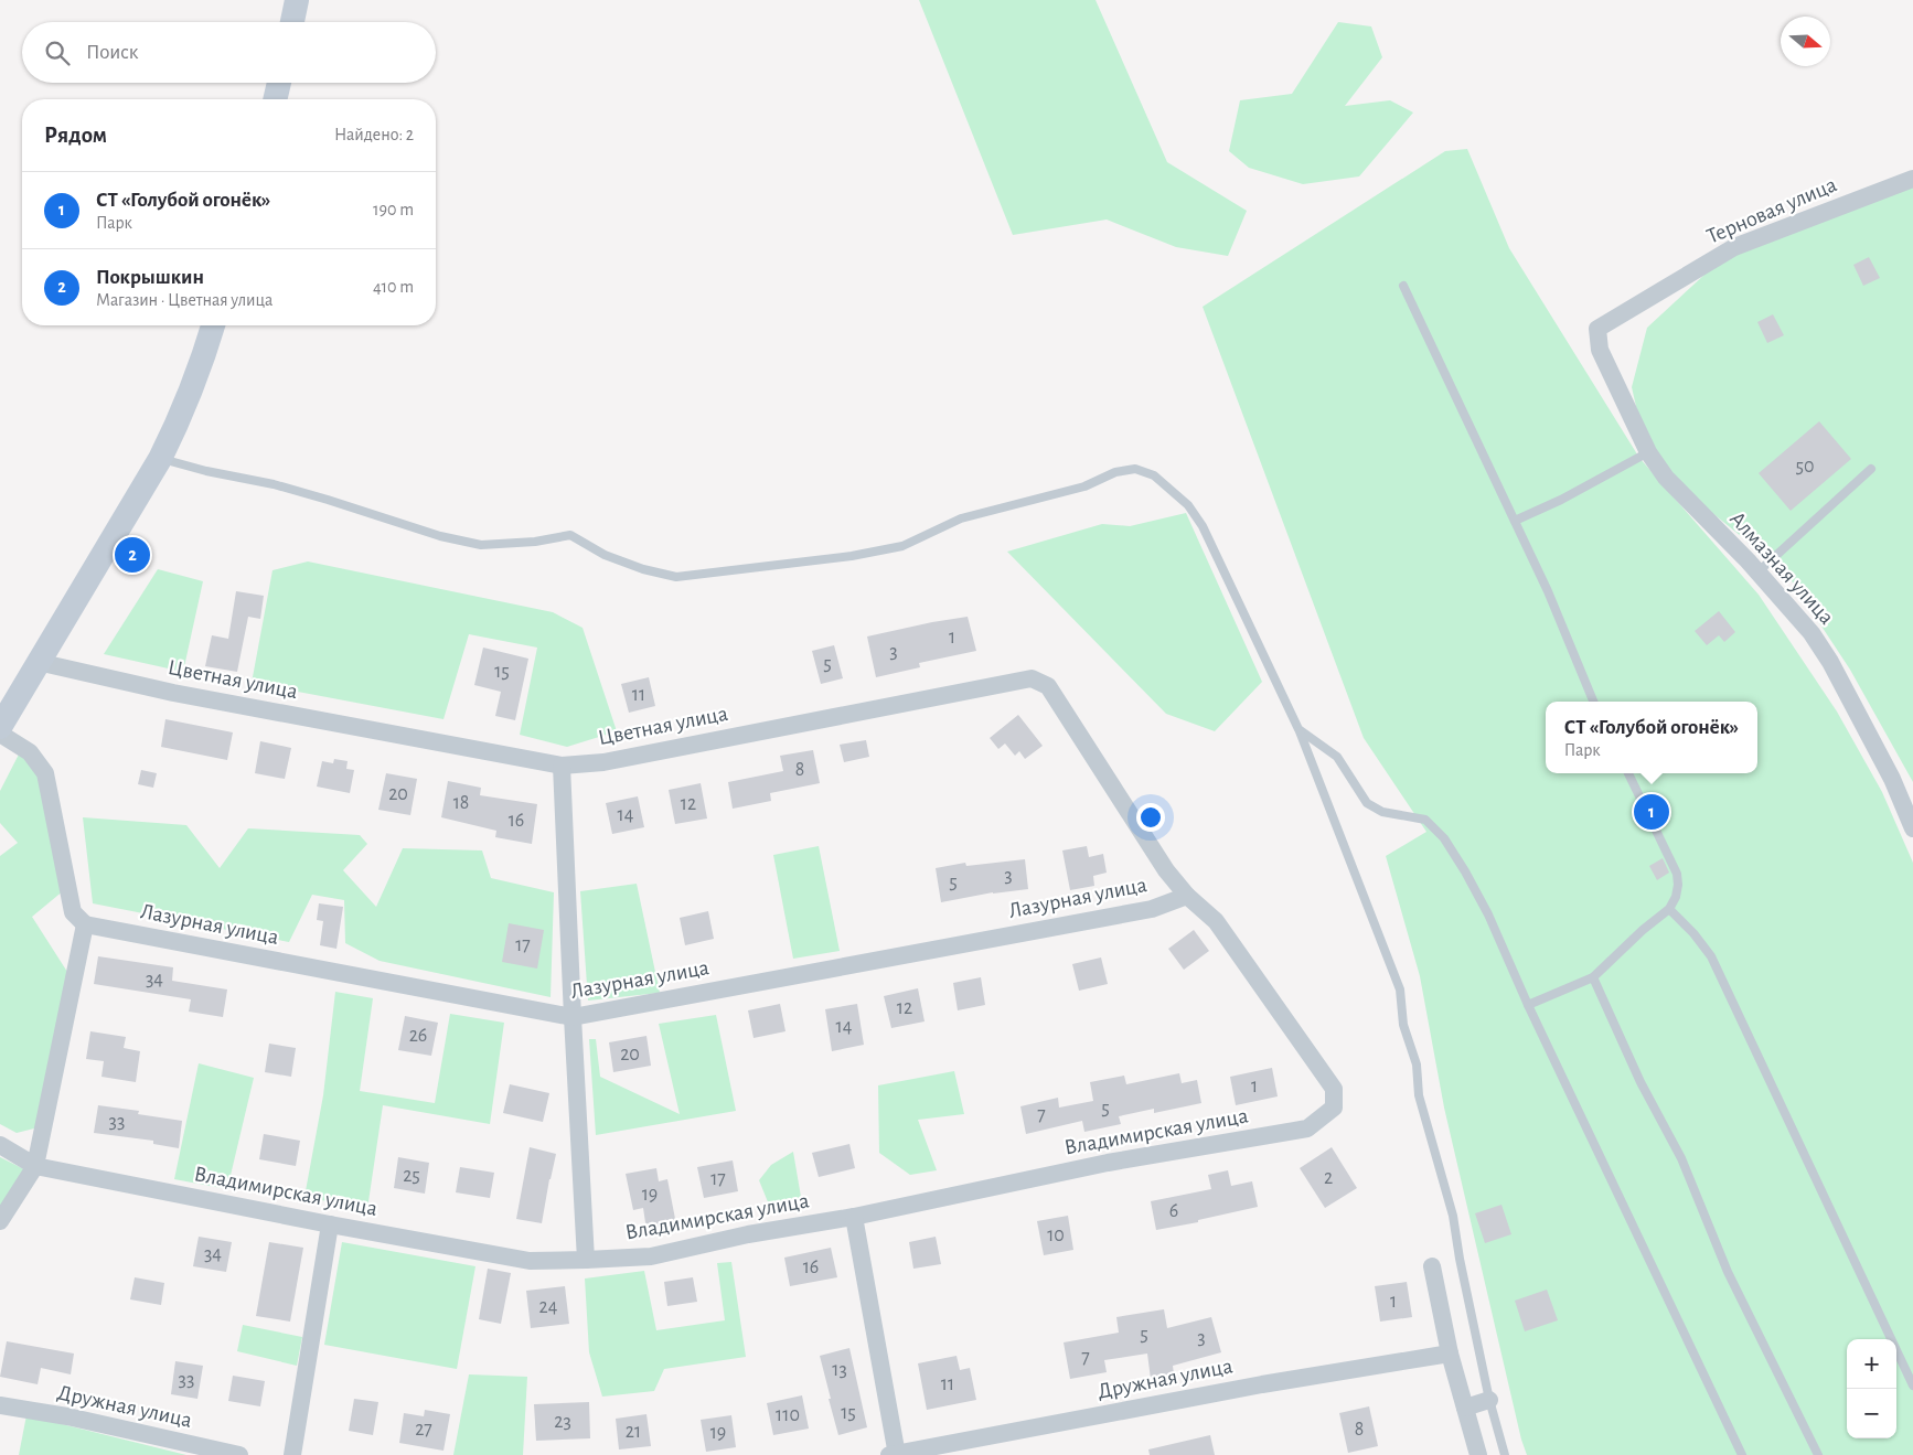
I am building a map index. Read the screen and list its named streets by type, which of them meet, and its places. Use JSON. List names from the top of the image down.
{
  "streets": {
    "street": [
      "Терновая улица",
      "Алмазная улица",
      "Цветная улица",
      "Лазурная улица",
      "Владимирская улица",
      "Дружная улица"
    ]
  },
  "crossings": [
    ["Терновая улица", "Алмазная улица"],
    ["Цветная улица", "Лазурная улица"],
    ["Цветная улица", "Владимирская улица"],
    ["Лазурная улица", "Владимирская улица"]
  ],
  "house_numbers": [
    "50",
    "1",
    "3",
    "5",
    "15",
    "11",
    "8",
    "20",
    "18",
    "12",
    "14",
    "16",
    "3",
    "5",
    "17",
    "34",
    "12",
    "14",
    "26",
    "20",
    "1",
    "5",
    "7",
    "33",
    "25",
    "2",
    "17",
    "19",
    "6",
    "10",
    "34",
    "16",
    "1",
    "24",
    "5",
    "3",
    "7",
    "13",
    "33",
    "11",
    "15",
    "110",
    "23",
    "27",
    "8",
    "21",
    "19"
  ],
  "north": "right",
  "page": {
    "search": "Поиск",
    "heading": ["Рядом", "Найдено: 2"],
    "list": [
      {
        "mark": "1",
        "name": "СТ «Голубой огонёк»",
        "note": "Парк",
        "value": "190 m"
      },
      {
        "mark": "2",
        "name": "Покрышкин",
        "note": "Магазин · Цветная улица",
        "value": "410 m"
      }
    ],
    "pins": ["2", "1"],
    "popup": ["СТ «Голубой огонёк»", "Парк"],
    "map_buttons": ["+", "−"]
  }
}
